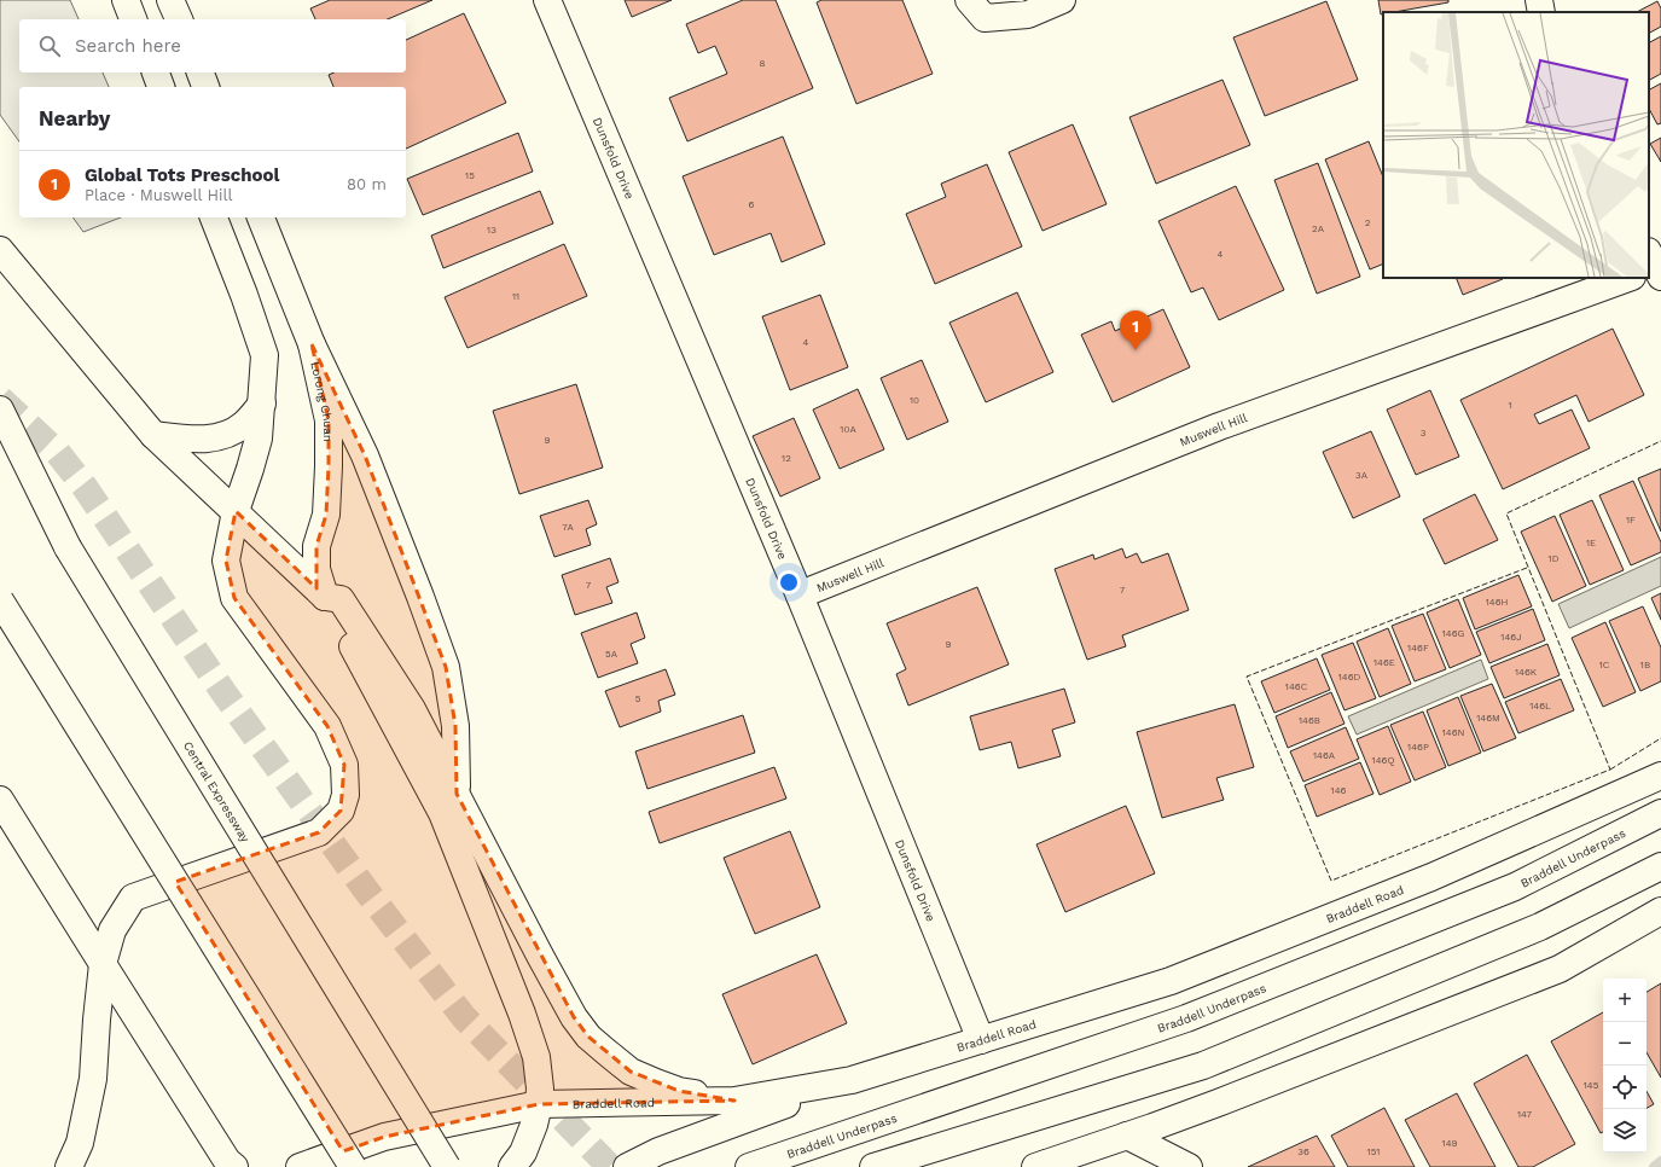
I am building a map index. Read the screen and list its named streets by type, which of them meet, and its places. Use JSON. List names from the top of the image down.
{
  "streets": {
    "main road": [
      "Dunsfold Drive",
      "Lorong Chuan",
      "Muswell Hill",
      "Central Expressway",
      "Braddell Underpass",
      "Braddell Road"
    ]
  },
  "crossings": [
    ["Dunsfold Drive", "Muswell Hill"],
    ["Dunsfold Drive", "Braddell Road"]
  ],
  "house_numbers": [
    "8",
    "15",
    "6",
    "2",
    "2A",
    "13",
    "4",
    "11",
    "4",
    "10",
    "1",
    "10A",
    "3",
    "9",
    "12",
    "3A",
    "1F",
    "7A",
    "1E",
    "1D",
    "7",
    "7",
    "146H",
    "146G",
    "146J",
    "9",
    "146F",
    "5A",
    "146E",
    "1C",
    "1B",
    "146K",
    "146D",
    "146C",
    "5",
    "146L",
    "146M",
    "146B",
    "146N",
    "146P",
    "146A",
    "146Q",
    "146",
    "145",
    "147",
    "149",
    "36",
    "151"
  ],
  "page": {
    "search": "Search here",
    "heading": "Nearby",
    "list": [
      {
        "mark": "1",
        "name": "Global Tots Preschool",
        "note": "Place · Muswell Hill",
        "value": "80 m"
      }
    ],
    "pins": "1",
    "map_buttons": ["+", "−"]
  }
}
